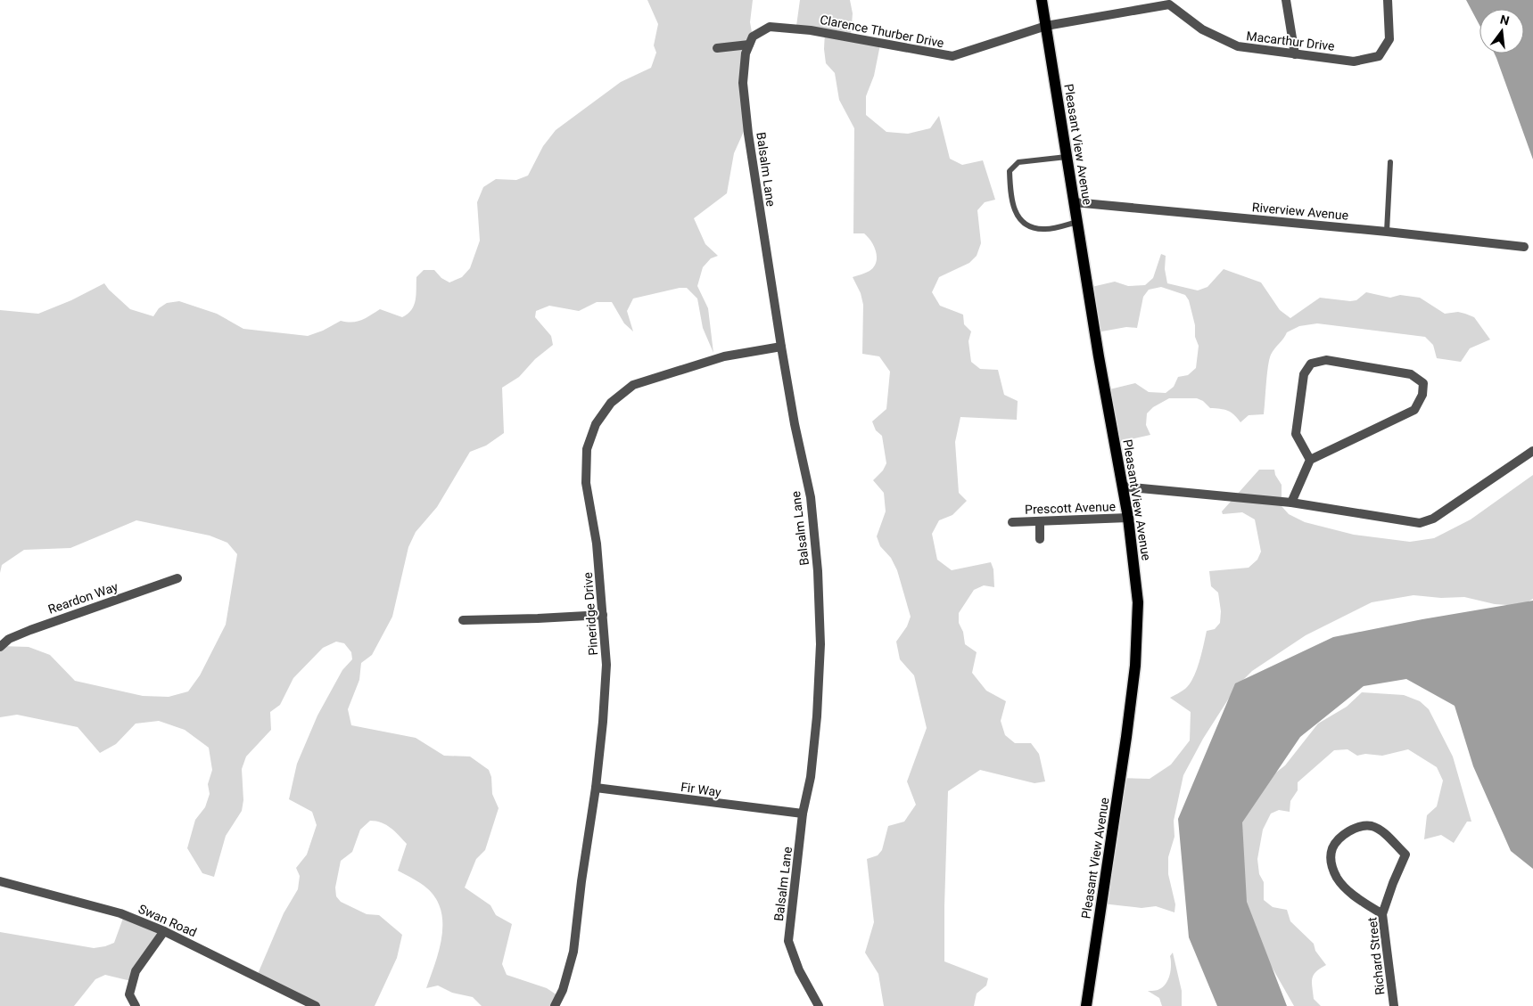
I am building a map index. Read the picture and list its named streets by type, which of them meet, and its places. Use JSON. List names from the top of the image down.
{
  "streets": {
    "main road": ["Pleasant View Avenue"],
    "street": [
      "Clarence Thurber Drive",
      "Macarthur Drive",
      "Balsalm Lane",
      "Riverview Avenue",
      "Prescott Avenue",
      "Reardon Way",
      "Pineridge Drive",
      "Fir Way",
      "Swan Road",
      "Richard Street"
    ]
  },
  "crossings": [
    ["Clarence Thurber Drive", "Macarthur Drive"],
    ["Clarence Thurber Drive", "Pleasant View Avenue"],
    ["Clarence Thurber Drive", "Balsalm Lane"],
    ["Macarthur Drive", "Pleasant View Avenue"],
    ["Pleasant View Avenue", "Riverview Avenue"],
    ["Pleasant View Avenue", "Prescott Avenue"],
    ["Balsalm Lane", "Pineridge Drive"],
    ["Balsalm Lane", "Fir Way"],
    ["Pineridge Drive", "Fir Way"]
  ],
  "north": "top"
}
